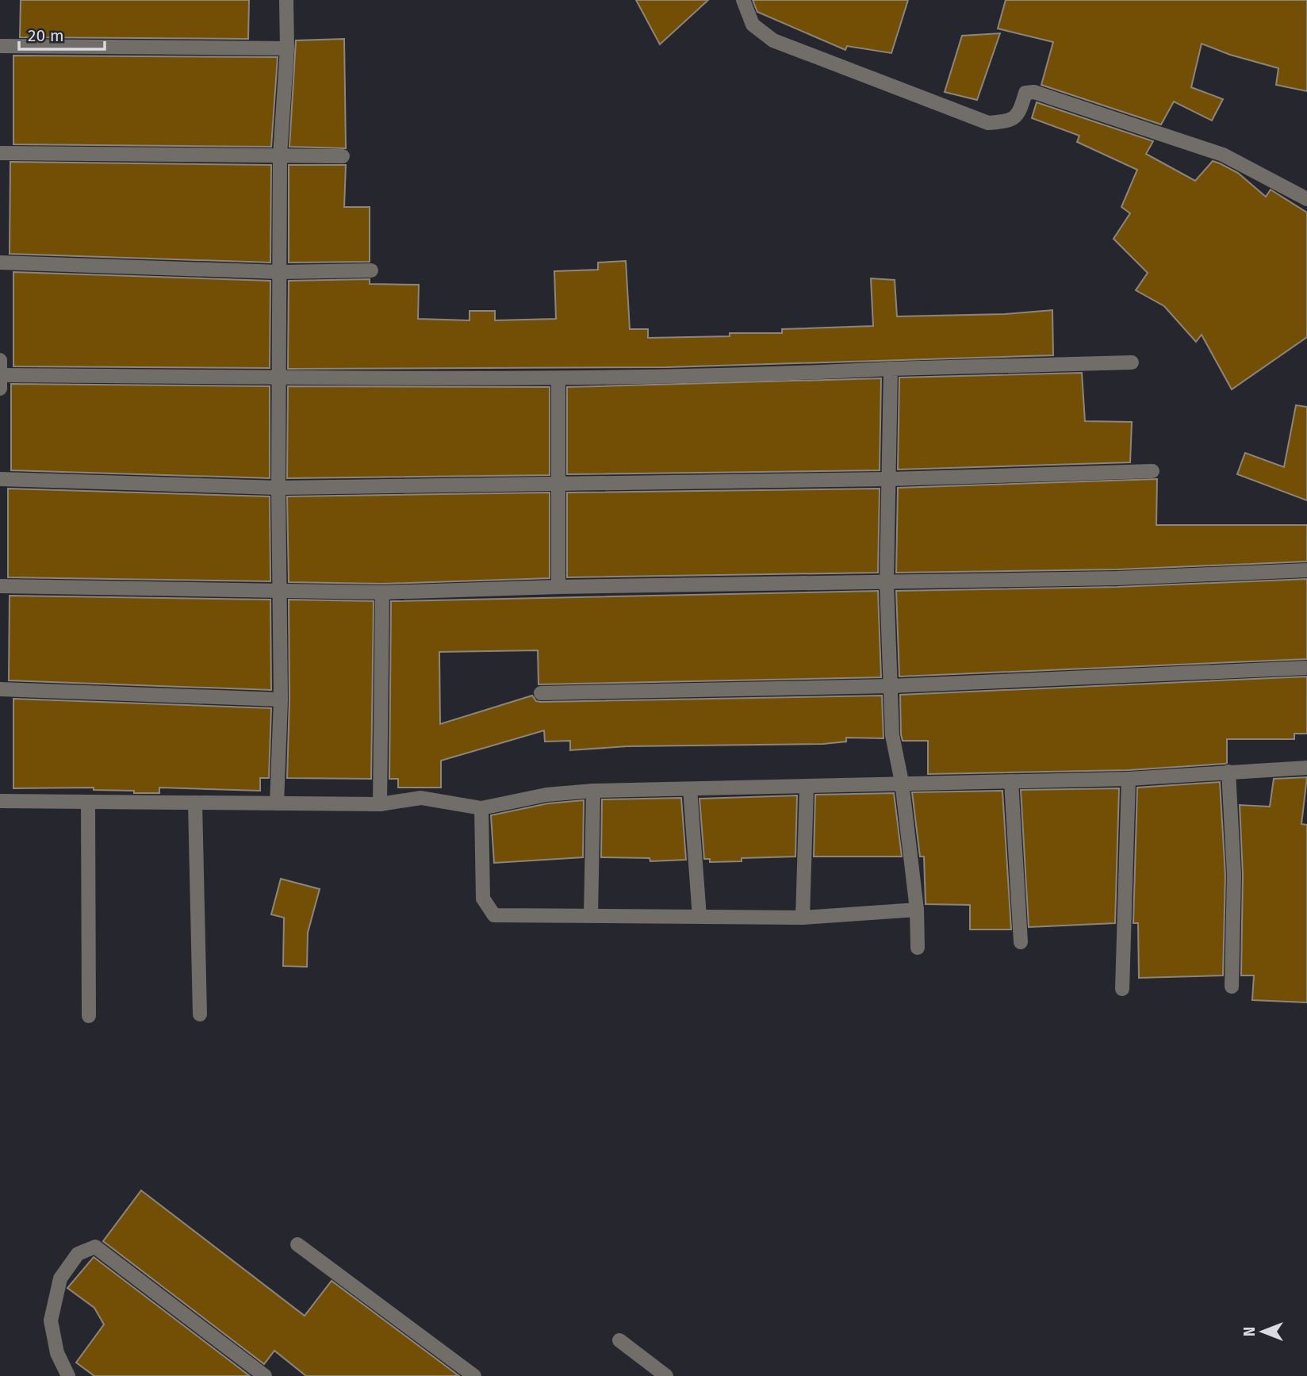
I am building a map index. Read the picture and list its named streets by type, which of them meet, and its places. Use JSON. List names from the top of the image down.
{
  "scale_bar": "20 m",
  "north": "left"
}
